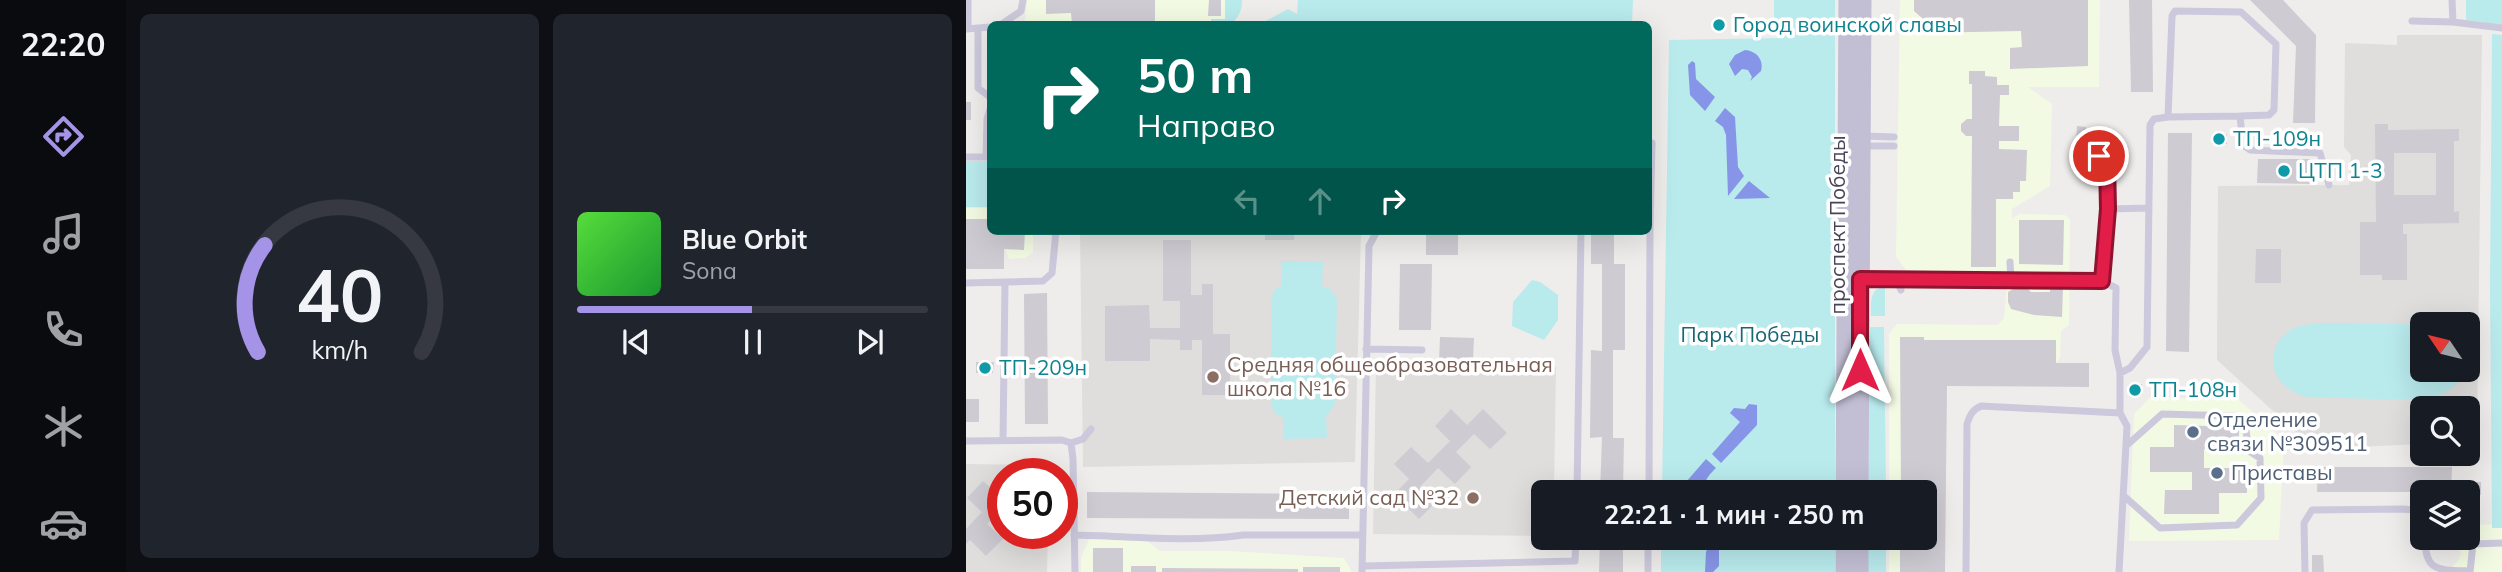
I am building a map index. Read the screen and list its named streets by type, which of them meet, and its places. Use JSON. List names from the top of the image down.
{
  "streets": {
    "main road": ["проспект Победы"]
  },
  "parks": ["Парк Победы"],
  "places": [
    "Город воинской славы",
    "ТП-109н",
    "ЦТП 1-3",
    "ТП-209н",
    "Средняя общеобразовательная школа №16",
    "ТП-108н",
    "Отделение связи №309511",
    "Приставы",
    "Детский сад №32"
  ],
  "north": "top left",
  "page": {
    "tabs": "22:20",
    "turn": ["50 m", "Направо"],
    "song": ["Blue Orbit", "Sona"],
    "limit": "50",
    "trip": "22:21 · 1 мин · 250 m",
    "gauge": ["40", "km/h"]
  }
}
